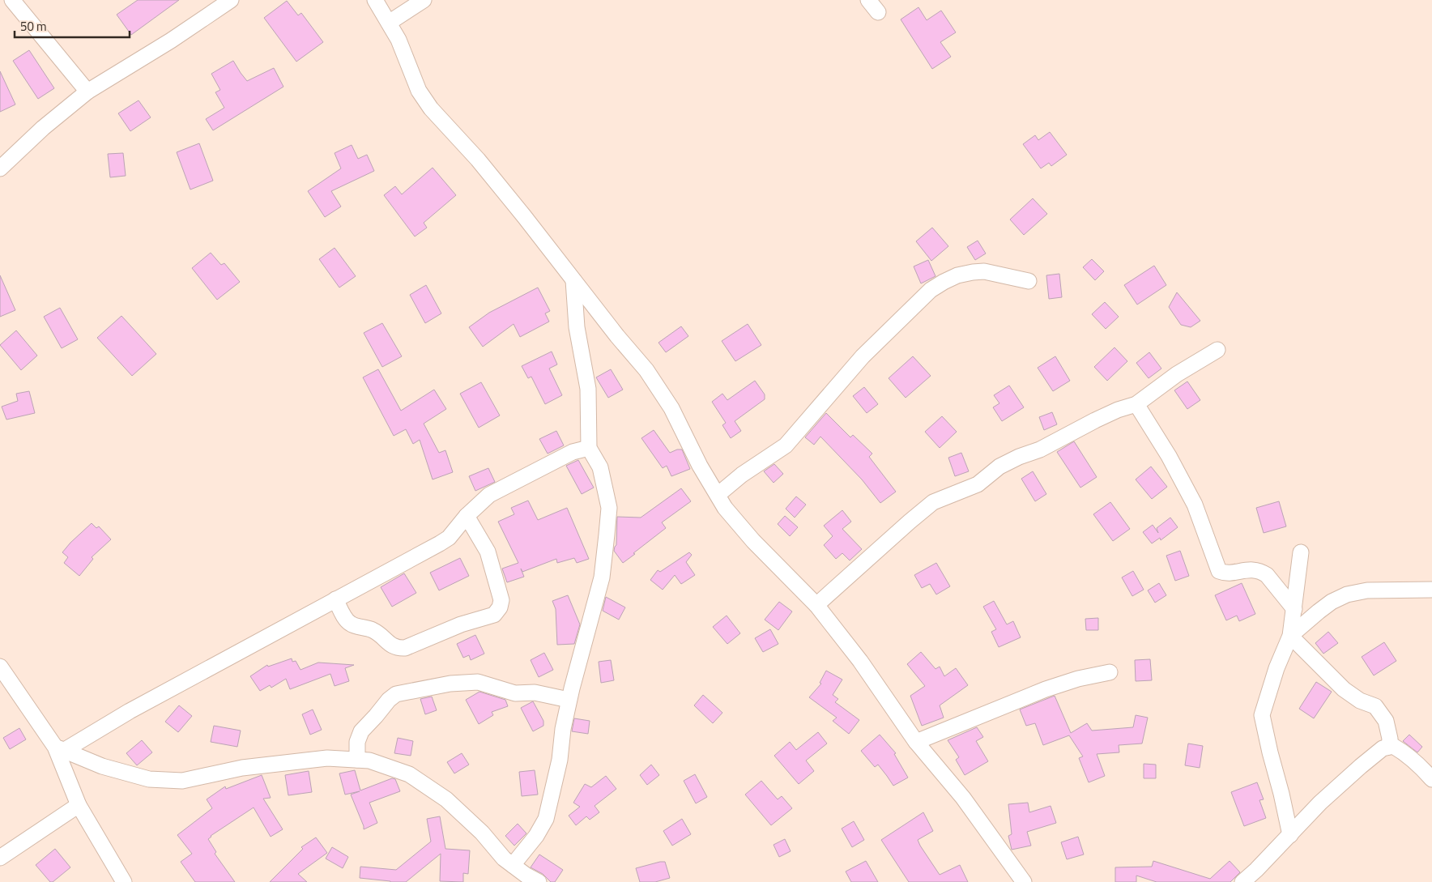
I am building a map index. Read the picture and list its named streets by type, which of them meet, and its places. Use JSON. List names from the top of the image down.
{
  "scale_bar": "50 m"
}
